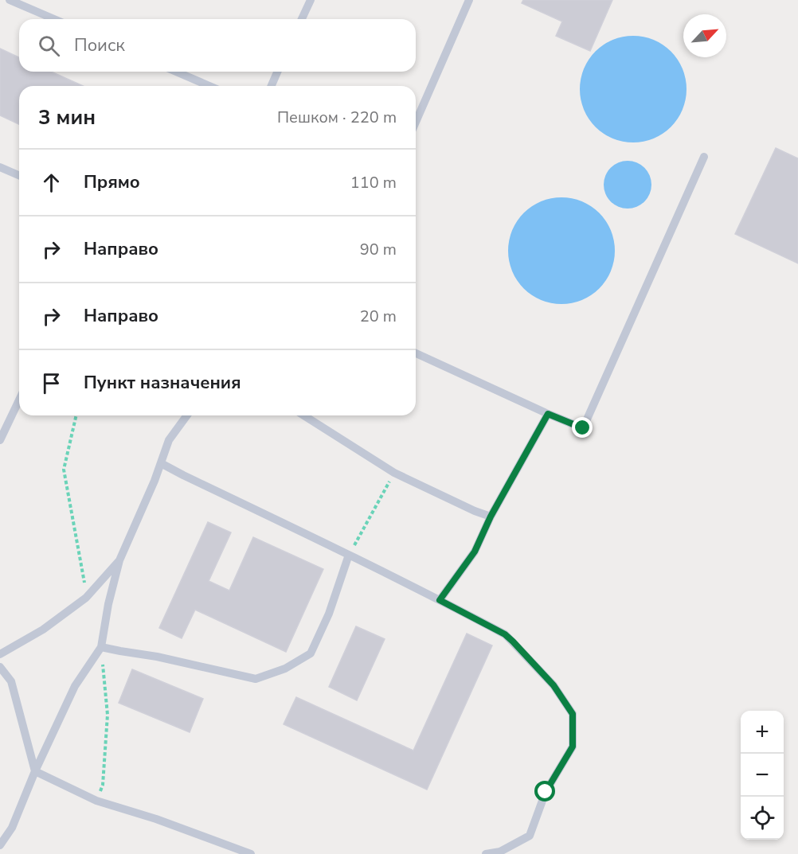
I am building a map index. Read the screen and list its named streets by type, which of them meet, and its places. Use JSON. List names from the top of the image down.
{
  "north": "top right",
  "page": {
    "search": "Поиск",
    "heading": ["3 мин", "Пешком · 220 m"],
    "list": [
      ["Прямо", "110 m"],
      ["Направо", "90 m"],
      ["Направо", "20 m"],
      "Пункт назначения"
    ],
    "map_buttons": ["+", "−"]
  }
}
